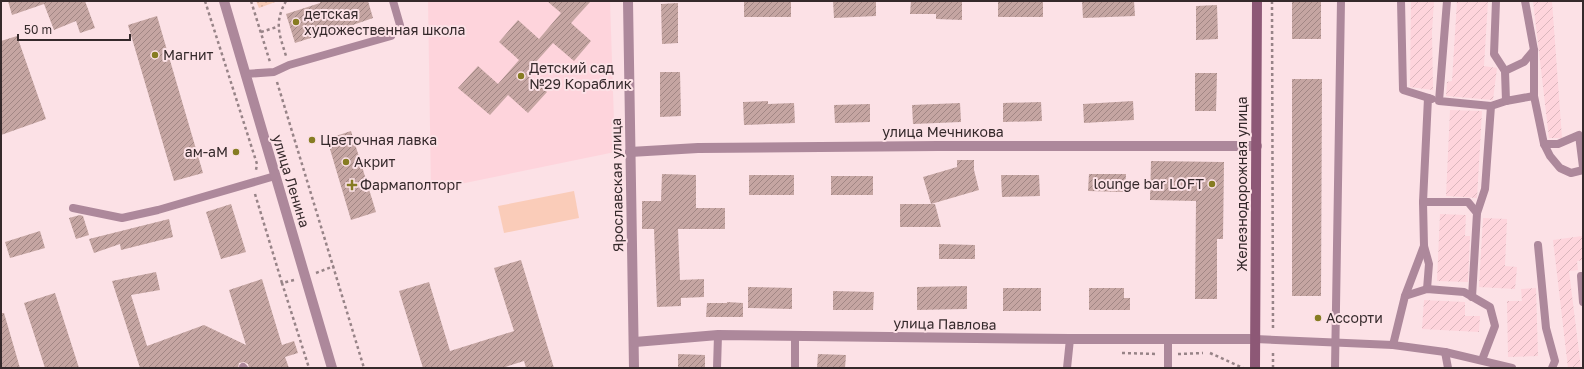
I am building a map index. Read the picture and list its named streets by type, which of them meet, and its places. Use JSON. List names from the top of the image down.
{
  "streets": {
    "main road": ["Железнодорожная улица"],
    "street": [
      "улица Мечникова",
      "улица Ленина",
      "Ярославская улица",
      "улица Павлова"
    ]
  },
  "crossings": [
    ["улица Мечникова", "Железнодорожная улица"],
    ["улица Мечникова", "Ярославская улица"],
    ["Железнодорожная улица", "улица Павлова"],
    ["Ярославская улица", "улица Павлова"]
  ],
  "places": {
    "other": [
      "детская художественная школа",
      "Магнит",
      "Детский сад №29 Кораблик",
      "Цветочная лавка",
      "ам-аМ",
      "Акрит",
      "lounge bar LOFT",
      "Ассорти"
    ],
    "health": ["Фармаполторг"]
  },
  "scale_bar": "50 m"
}
